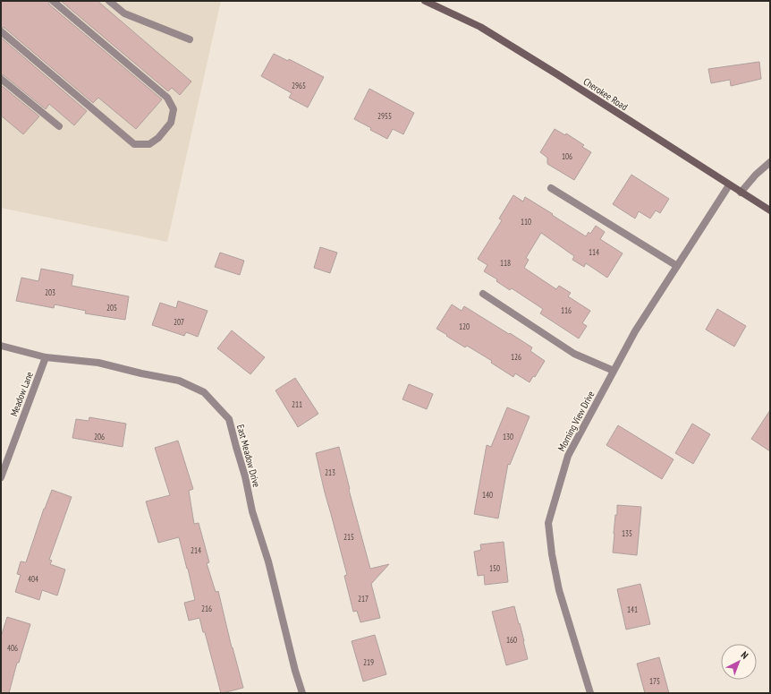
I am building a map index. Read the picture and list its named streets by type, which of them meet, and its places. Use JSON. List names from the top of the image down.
{
  "streets": {
    "main road": ["Cherokee Road"],
    "street": ["Meadow Lane", "Morning View Drive", "East Meadow Drive"]
  },
  "crossings": [
    ["Cherokee Road", "Morning View Drive"],
    ["Meadow Lane", "East Meadow Drive"]
  ],
  "house_numbers": [
    "2965",
    "2955",
    "106",
    "110",
    "114",
    "118",
    "203",
    "205",
    "116",
    "207",
    "120",
    "126",
    "211",
    "206",
    "130",
    "213",
    "140",
    "135",
    "215",
    "214",
    "150",
    "404",
    "217",
    "216",
    "141",
    "160",
    "406",
    "219",
    "175"
  ],
  "north": "top right"
}
